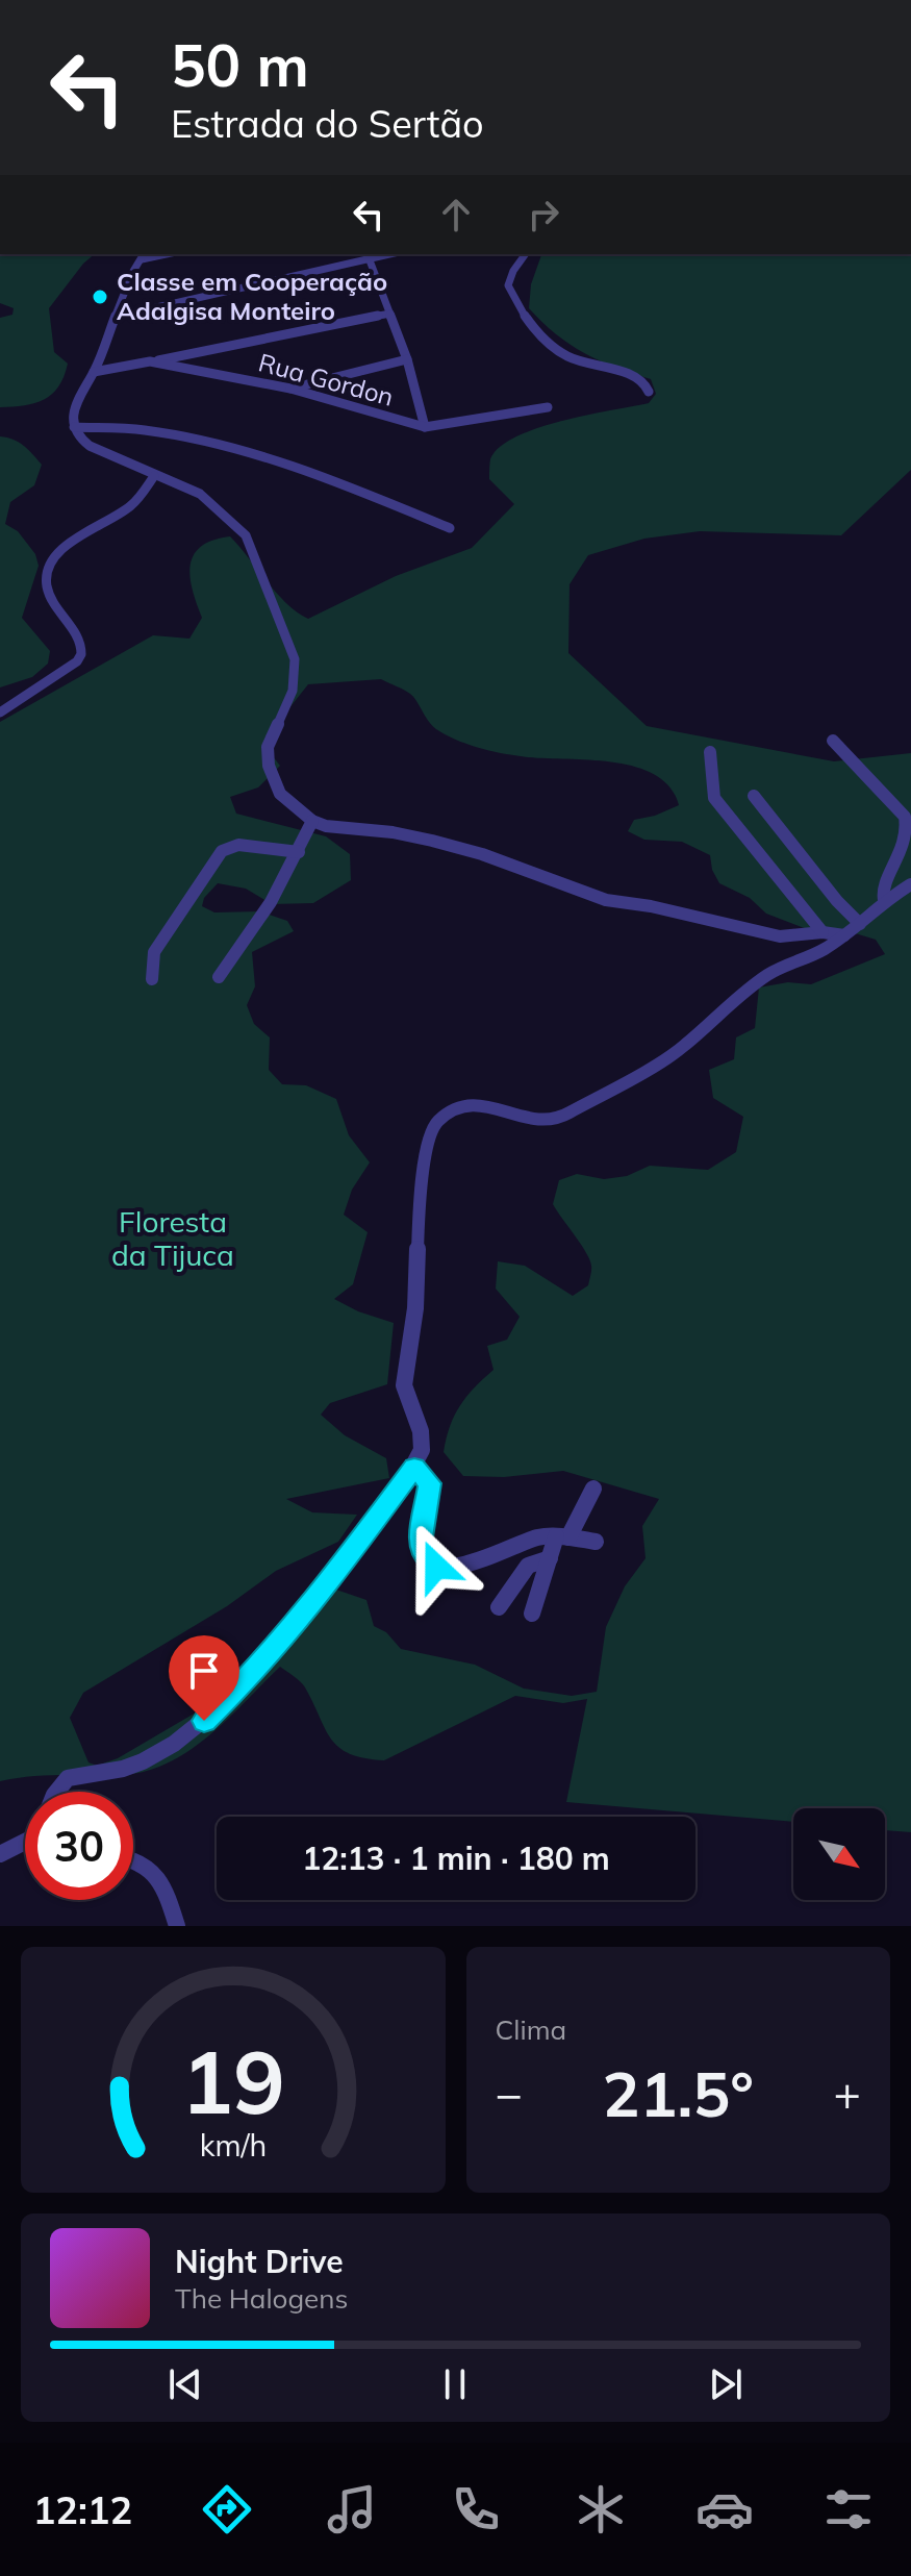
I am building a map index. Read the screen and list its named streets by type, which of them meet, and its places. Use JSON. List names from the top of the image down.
{
  "streets": {
    "street": ["Rua Gordon"]
  },
  "parks": ["Floresta da Tijuca"],
  "places": ["Classe em Cooperação Adalgisa Monteiro"],
  "north": "bottom right",
  "page": {
    "turn": ["50 m", "Estrada do Sertão"],
    "limit": "30",
    "trip": "12:13 · 1 min · 180 m",
    "tile": "Clima",
    "heat": ["−", "21.5°", "+"],
    "song": ["Night Drive", "The Halogens"],
    "tabs": "12:12",
    "gauge": ["19", "km/h"]
  }
}
